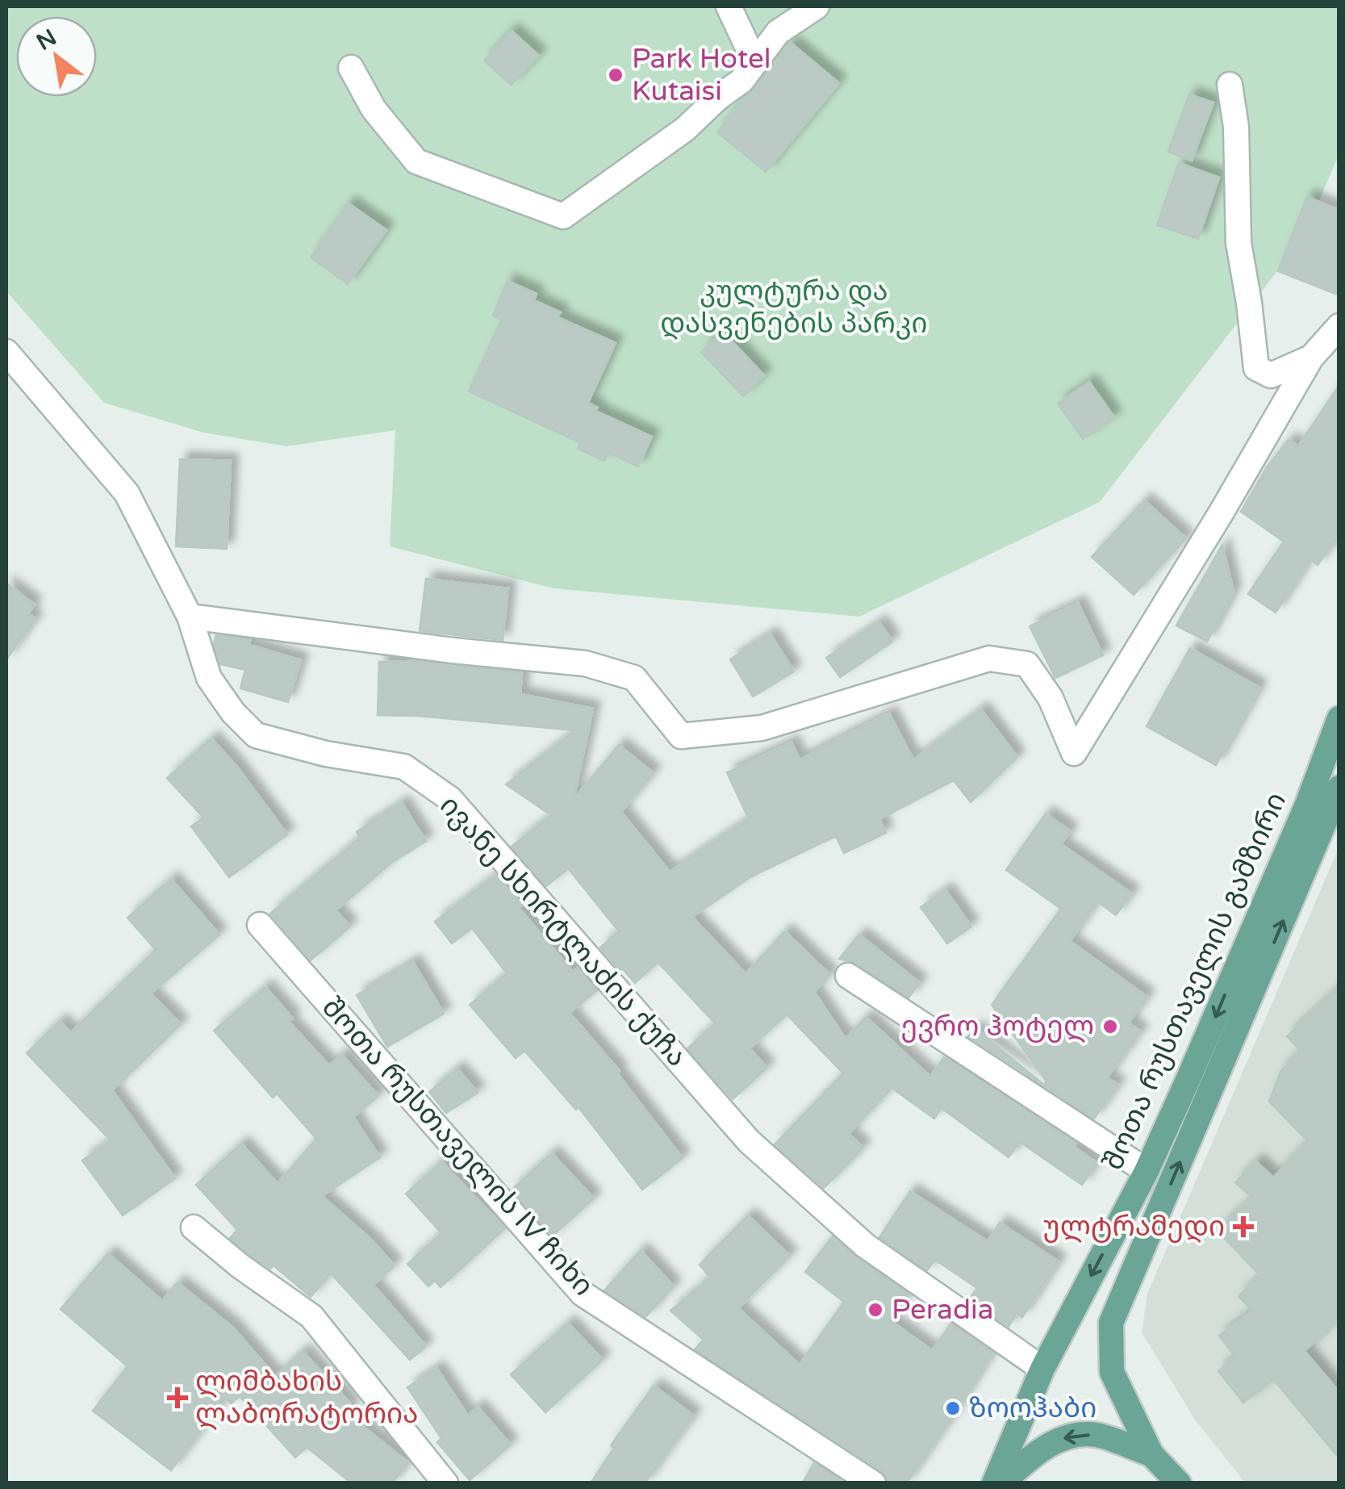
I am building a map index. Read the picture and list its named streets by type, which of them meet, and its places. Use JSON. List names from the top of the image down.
{
  "streets": {
    "main road": ["შოთა რუსთაველის გამზირი"],
    "street": ["ივანე სხირტლაძის ქუჩა", "შოთა რუსთაველის IV ჩიხი"]
  },
  "crossings": [
    ["ივანე სხირტლაძის ქუჩა", "შოთა რუსთაველის გამზირი"]
  ],
  "parks": ["კულტურა და დასვენების პარკი"],
  "places": {
    "other": [
      "Park Hotel Kutaisi",
      "ევრო ჰოტელ",
      "Peradia",
      "ზოოჰაბი"
    ],
    "health": ["ულტრამედი", "ლიმბახის ლაბორატორია"]
  },
  "north": "top left"
}
